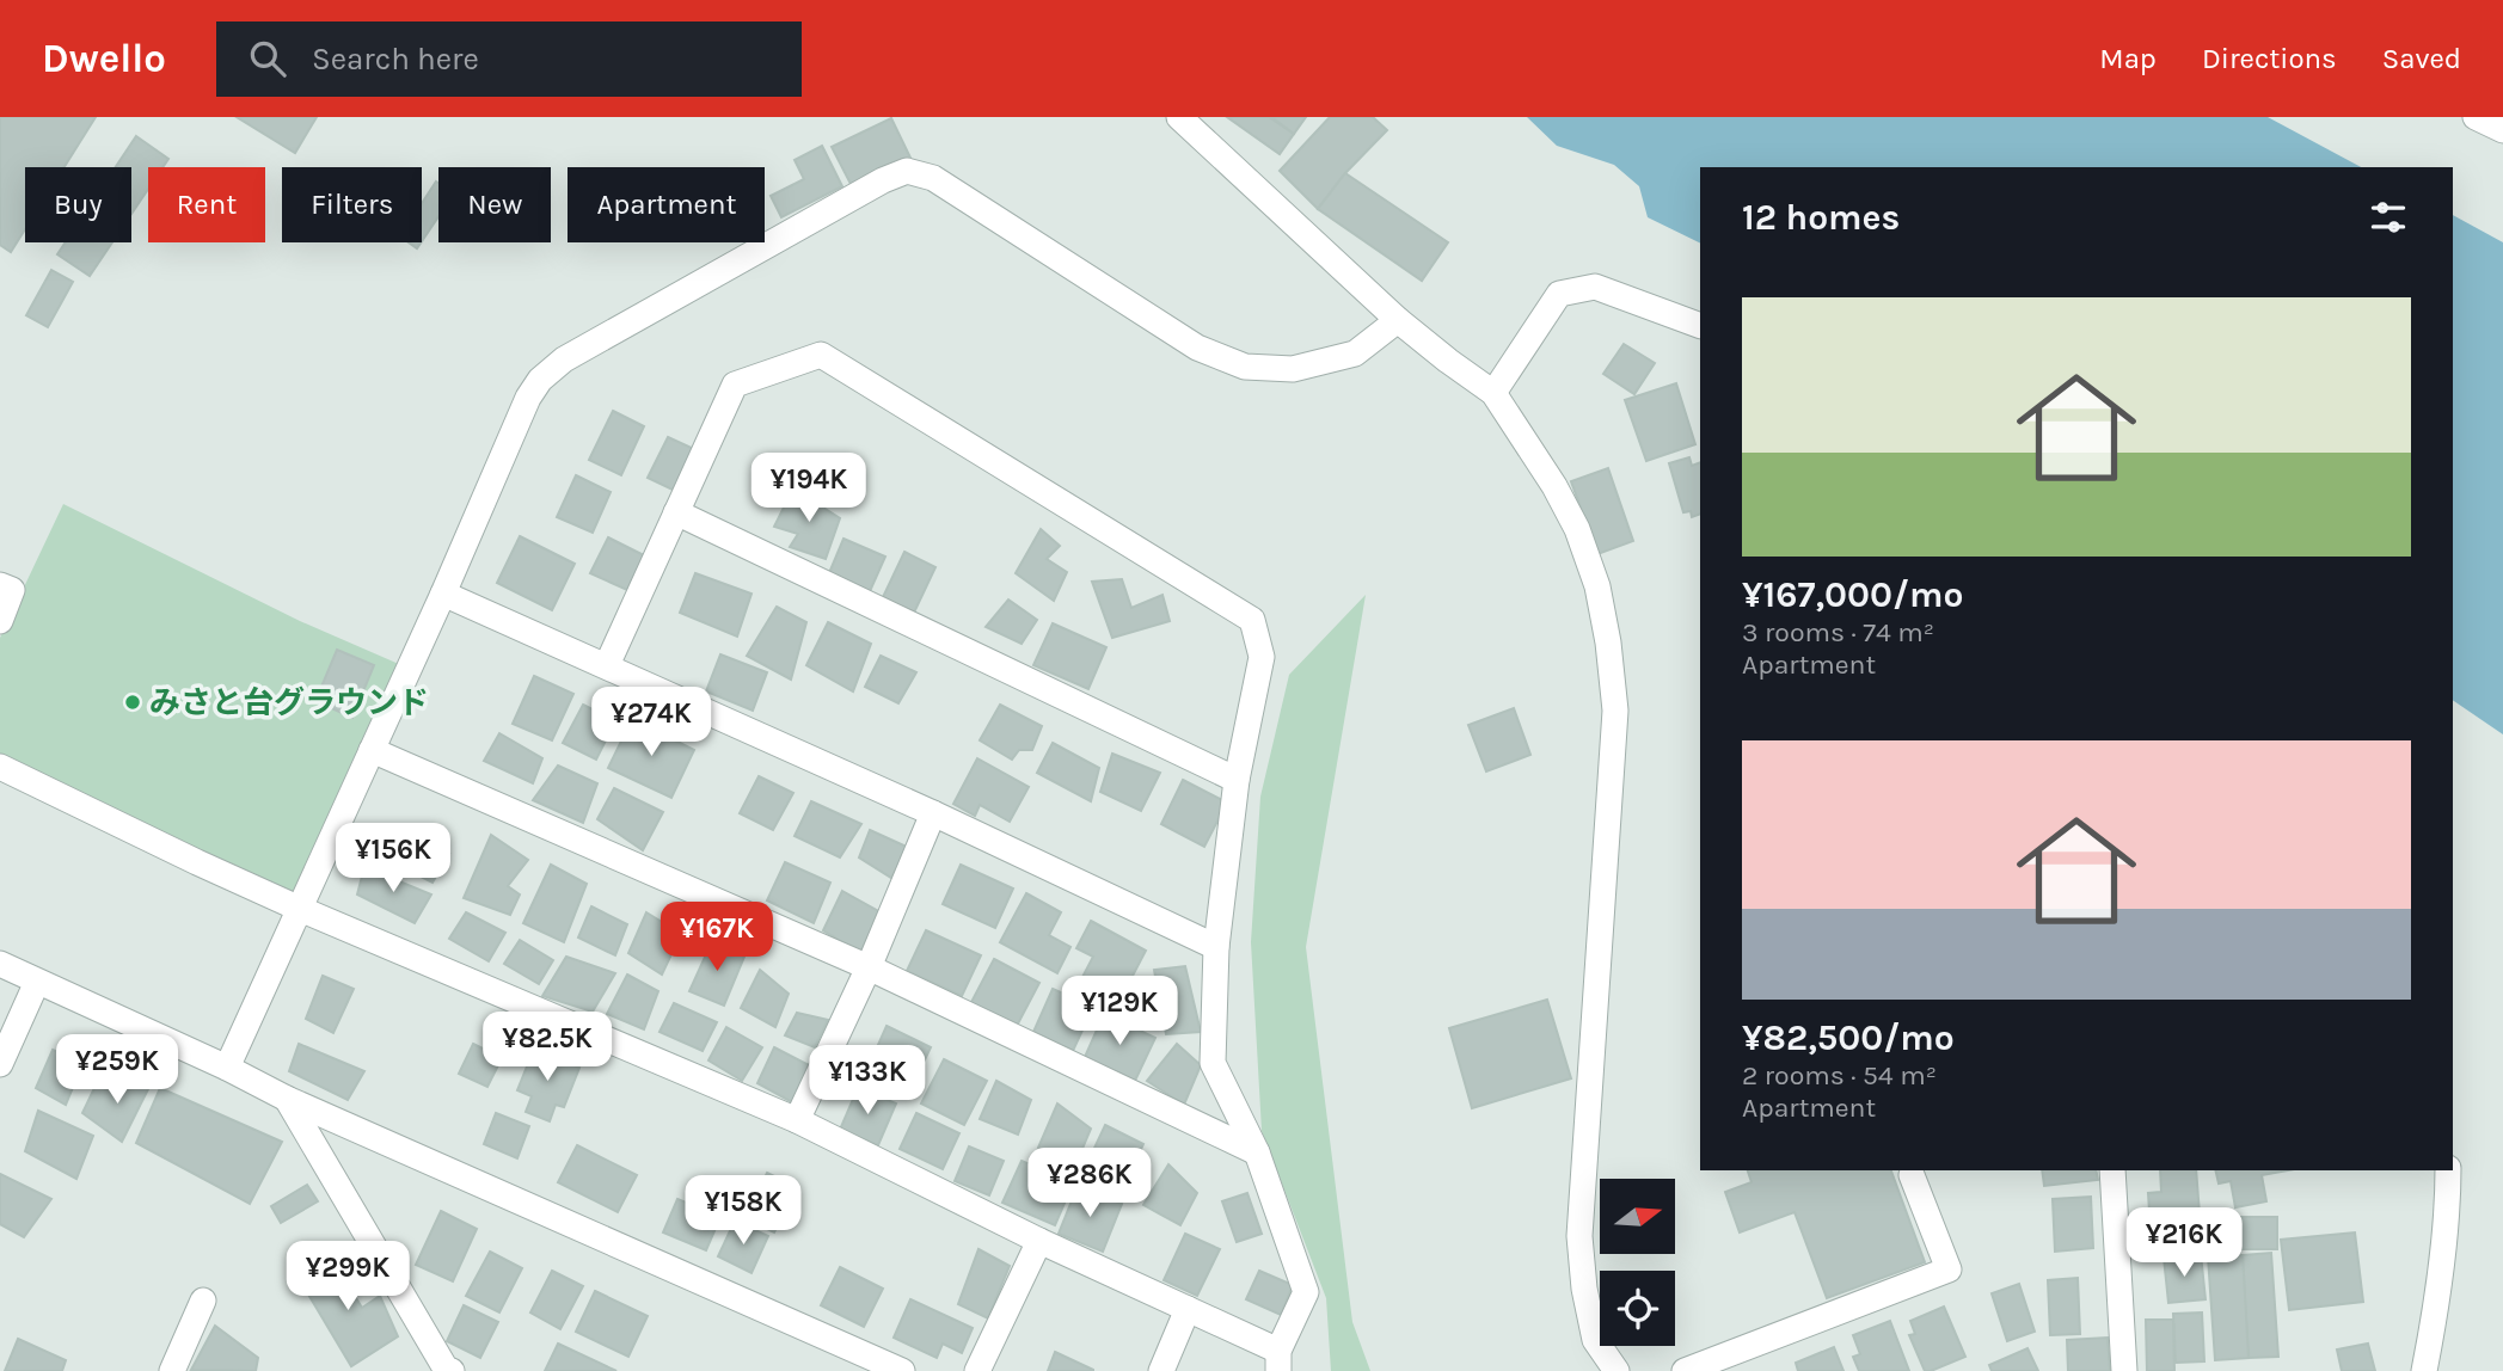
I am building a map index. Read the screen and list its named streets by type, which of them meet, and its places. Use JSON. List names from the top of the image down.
{
  "places": ["みさと台グラウンド"],
  "north": "right",
  "page": {
    "header": "Dwello",
    "search": "Search here",
    "nav": ["Map", "Directions", "Saved"],
    "chip": [
      "Buy",
      "Rent",
      "Filters",
      "New",
      "Apartment"
    ],
    "heading": "12 homes",
    "list": [
      {
        "name": "¥167,000/mo",
        "note": "3 rooms · 74 m² · Apartment"
      },
      {
        "name": "¥82,500/mo",
        "note": "2 rooms · 54 m² · Apartment"
      }
    ],
    "price": [
      "¥194K",
      "¥274K",
      "¥156K",
      "¥167K",
      "¥129K",
      "¥82.5K",
      "¥259K",
      "¥133K",
      "¥286K",
      "¥158K",
      "¥216K",
      "¥299K"
    ]
  }
}
